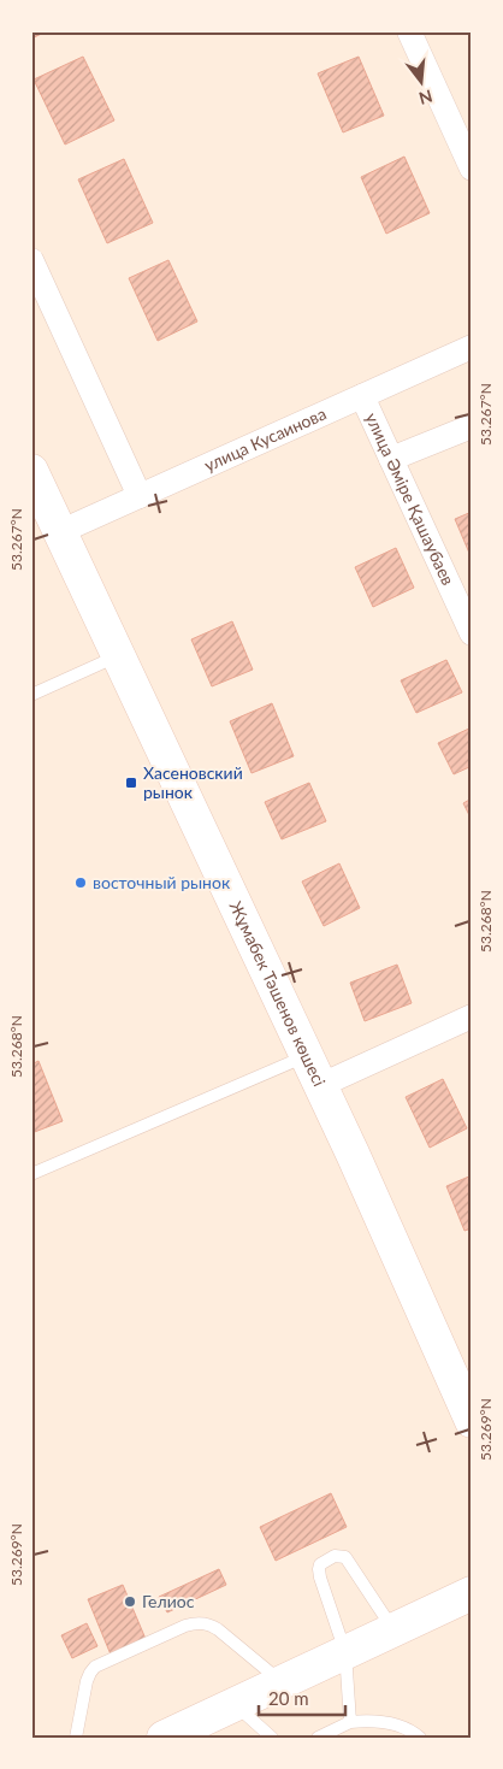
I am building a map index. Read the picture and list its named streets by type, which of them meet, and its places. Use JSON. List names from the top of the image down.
{
  "streets": {
    "main road": ["Жұмабек Тәшенов көшесі"],
    "street": ["улица Кусаинова", "улица Әміре Қашаубаев"]
  },
  "crossings": [
    ["улица Кусаинова", "улица Әміре Қашаубаев"],
    ["улица Кусаинова", "Жұмабек Тәшенов көшесі"]
  ],
  "places": {
    "transit": ["Хасеновский рынок"],
    "other": ["восточный рынок", "Гелиос"]
  },
  "scale_bar": "20 m",
  "north": "bottom",
  "coordinates": ["53.267°N", "53.268°N", "53.269°N"]
}
